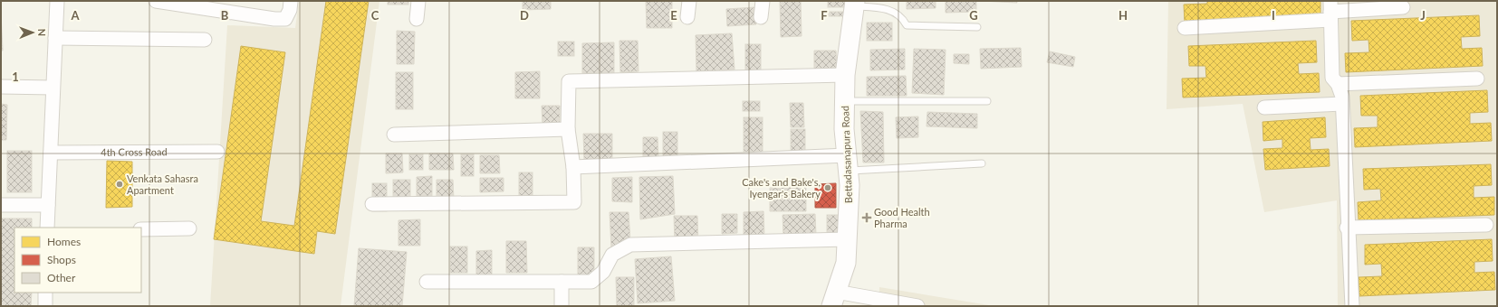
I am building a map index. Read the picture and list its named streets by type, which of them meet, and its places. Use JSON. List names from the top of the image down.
{
  "streets": {
    "street": ["4th Cross Road", "Bettadasanapura Road"]
  },
  "places": {
    "other": ["Venkata Sahasra Apartment", "Cake's and Bake's, Iyengar's Bakery"],
    "health": ["Good Health Pharma"]
  },
  "legend": ["Homes", "Shops", "Other"],
  "north": "right",
  "grid": {
    "columns": [
      "A",
      "B",
      "C",
      "D",
      "E",
      "F",
      "G",
      "H",
      "I",
      "J"
    ],
    "rows": ["1"]
  }
}
